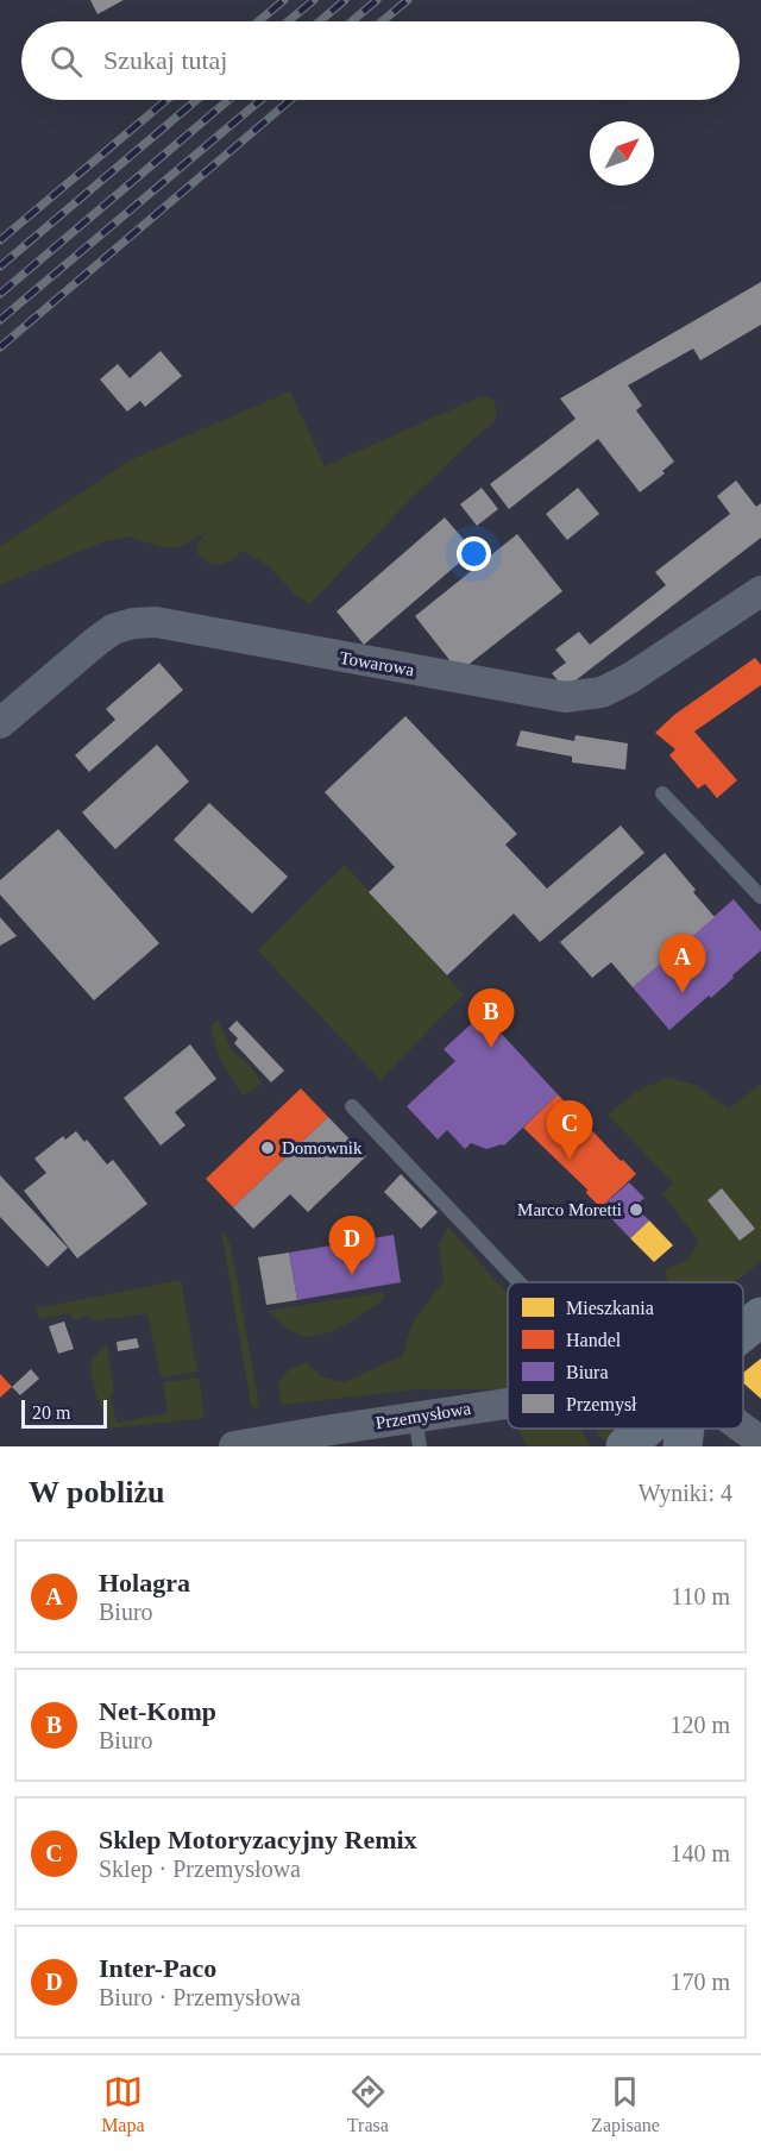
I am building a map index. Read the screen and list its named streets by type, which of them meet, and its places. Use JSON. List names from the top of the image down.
{
  "streets": {
    "street": ["Towarowa", "Przemysłowa"]
  },
  "places": ["Domownik", "Marco Moretti"],
  "legend": [
    "Mieszkania",
    "Handel",
    "Biura",
    "Przemysł"
  ],
  "scale_bar": "20 m",
  "north": "top right",
  "page": {
    "search": "Szukaj tutaj",
    "pins": [
      "A",
      "B",
      "C",
      "D"
    ],
    "scale": "20 m",
    "heading": ["W pobliżu", "Wyniki: 4"],
    "list": [
      {
        "mark": "A",
        "name": "Holagra",
        "note": "Biuro",
        "value": "110 m"
      },
      {
        "mark": "B",
        "name": "Net-Komp",
        "note": "Biuro",
        "value": "120 m"
      },
      {
        "mark": "C",
        "name": "Sklep Motoryzacyjny Remix",
        "note": "Sklep · Przemysłowa",
        "value": "140 m"
      },
      {
        "mark": "D",
        "name": "Inter-Paco",
        "note": "Biuro · Przemysłowa",
        "value": "170 m"
      }
    ],
    "nav": ["Mapa", "Trasa", "Zapisane"]
  }
}
